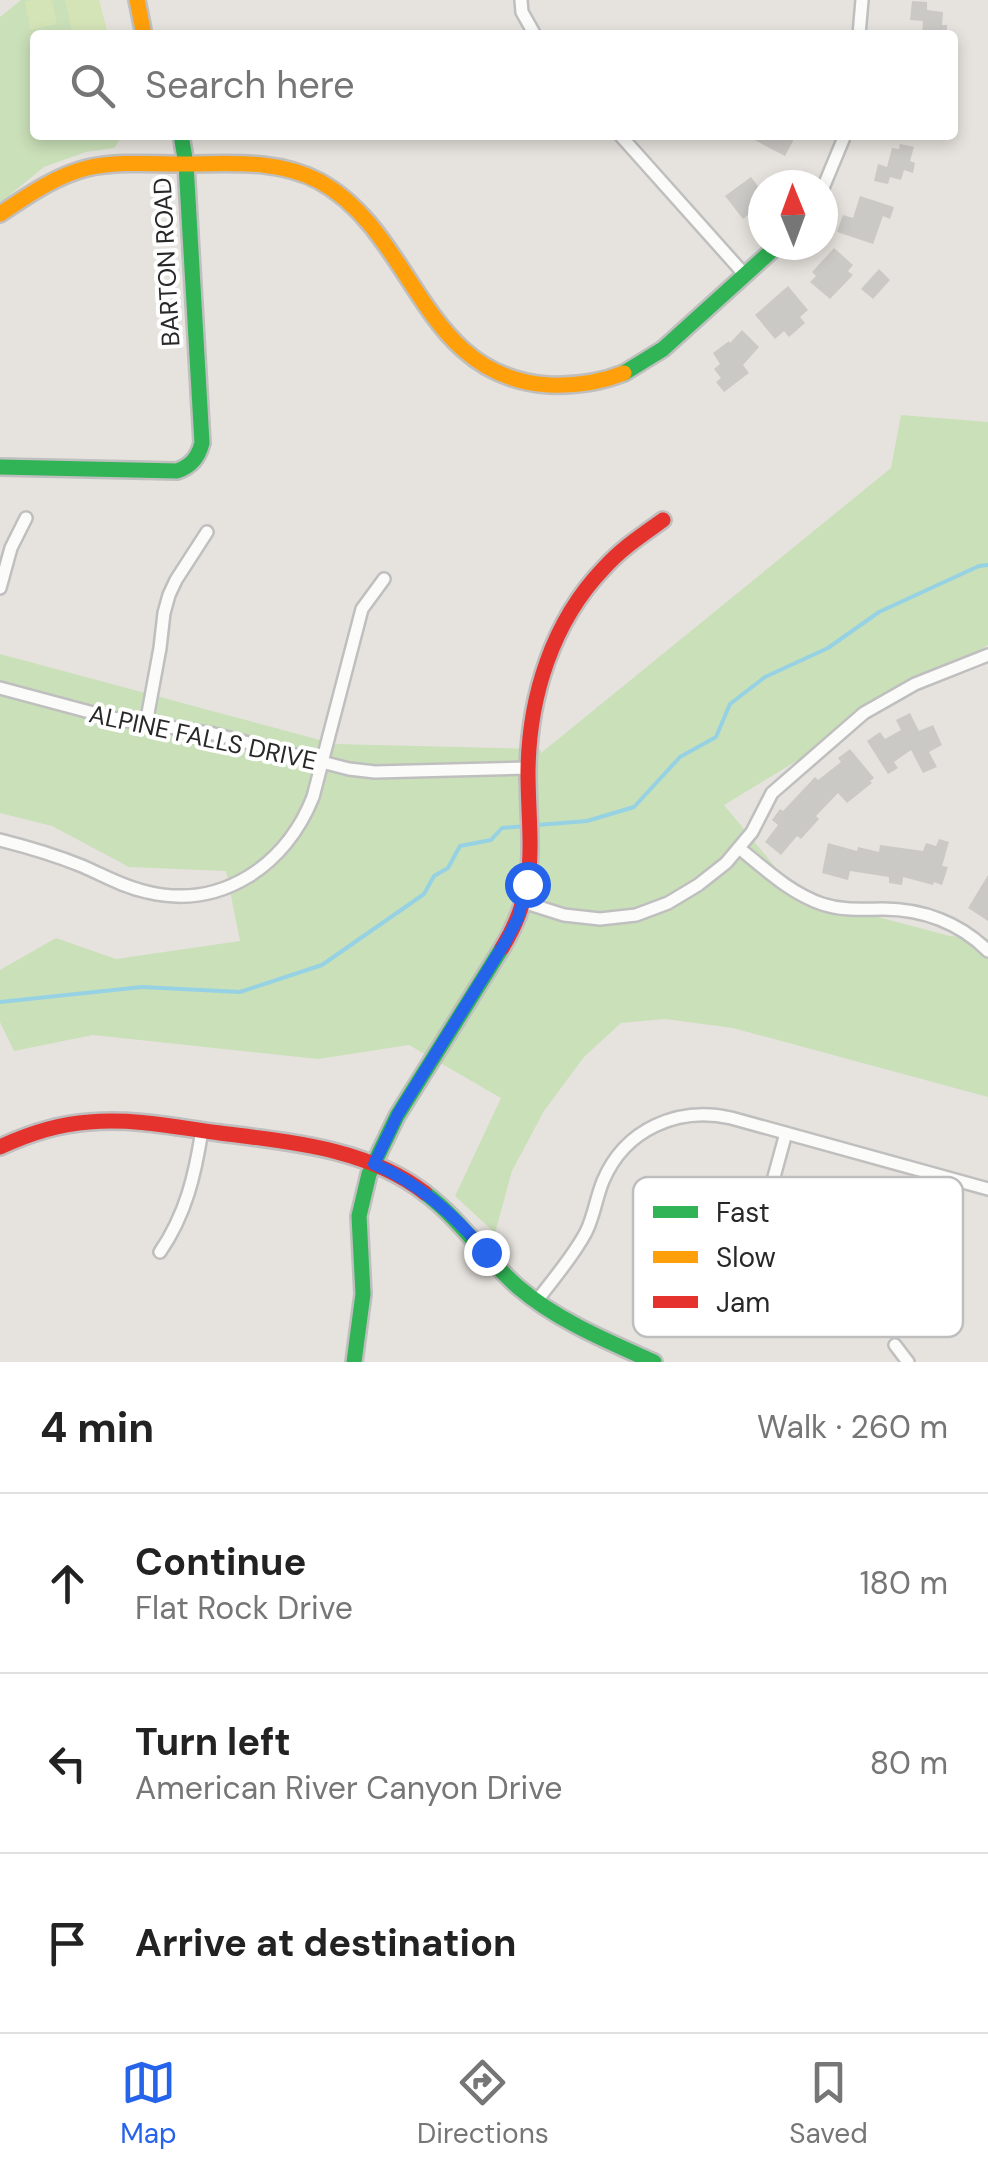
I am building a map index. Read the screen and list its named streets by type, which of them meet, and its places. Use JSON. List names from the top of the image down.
{
  "streets": {
    "street": ["BARTON ROAD", "ALPINE FALLS DRIVE"]
  },
  "legend": ["Fast", "Slow", "Jam"],
  "north": "top",
  "page": {
    "search": "Search here",
    "heading": ["4 min", "Walk · 260 m"],
    "list": [
      ["Continue", "Flat Rock Drive", "180 m"],
      ["Turn left", "American River Canyon Drive", "80 m"],
      "Arrive at destination"
    ],
    "nav": ["Map", "Directions", "Saved"]
  }
}
